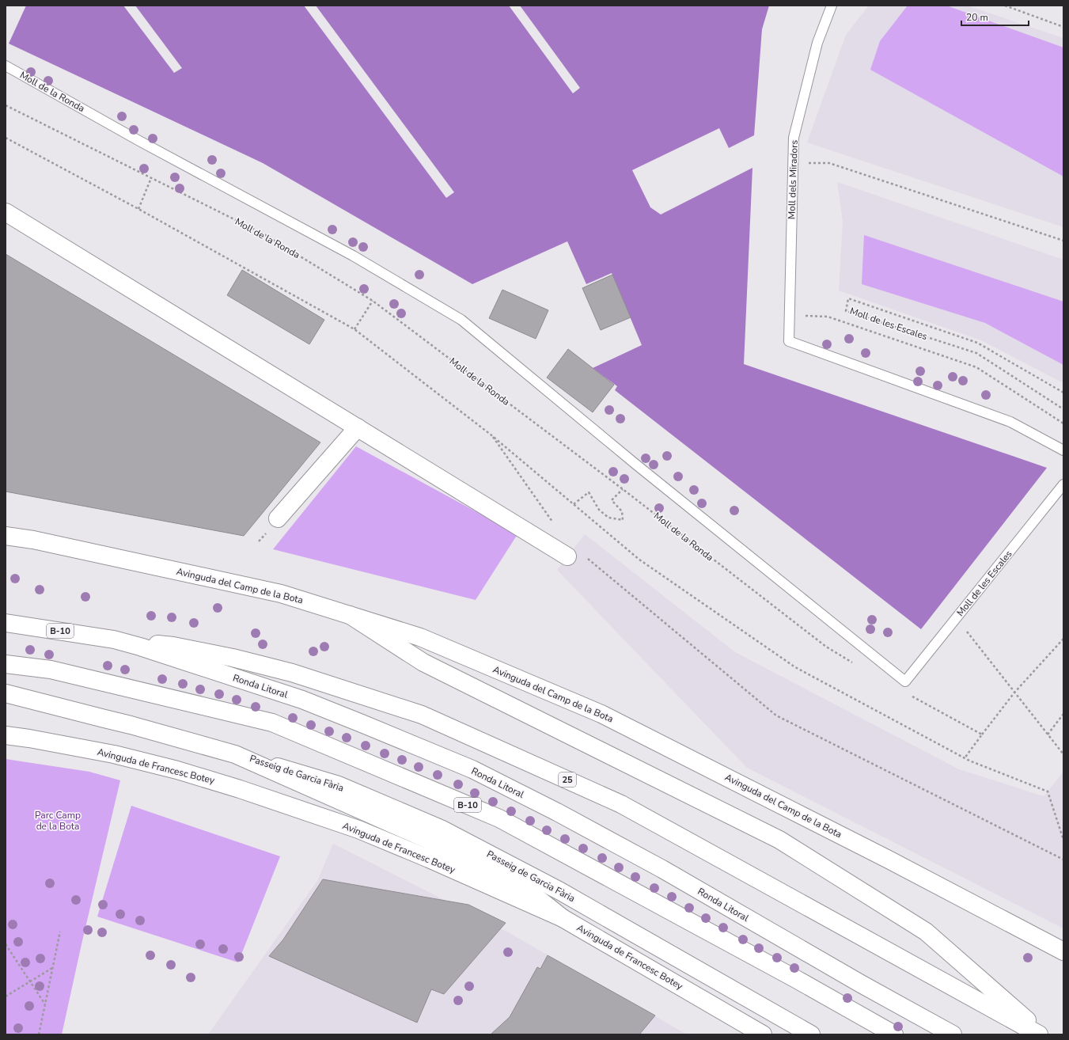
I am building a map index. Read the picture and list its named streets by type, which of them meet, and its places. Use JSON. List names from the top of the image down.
{
  "streets": {
    "main road": [
      "Avinguda del Camp de la Bota",
      "B-10",
      "Ronda Litoral",
      "Avinguda de Francesc Botey",
      "Passeig de Garcia Fària",
      "25"
    ],
    "lane": ["Moll de la Ronda", "Moll dels Miradors", "Moll de les Escales"]
  },
  "crossings": [
    ["Moll de la Ronda", "Moll de les Escales"],
    ["Moll dels Miradors", "Moll de les Escales"],
    ["Ronda Litoral", "25"]
  ],
  "parks": ["Parc Camp de la Bota"],
  "scale_bar": "20 m"
}
